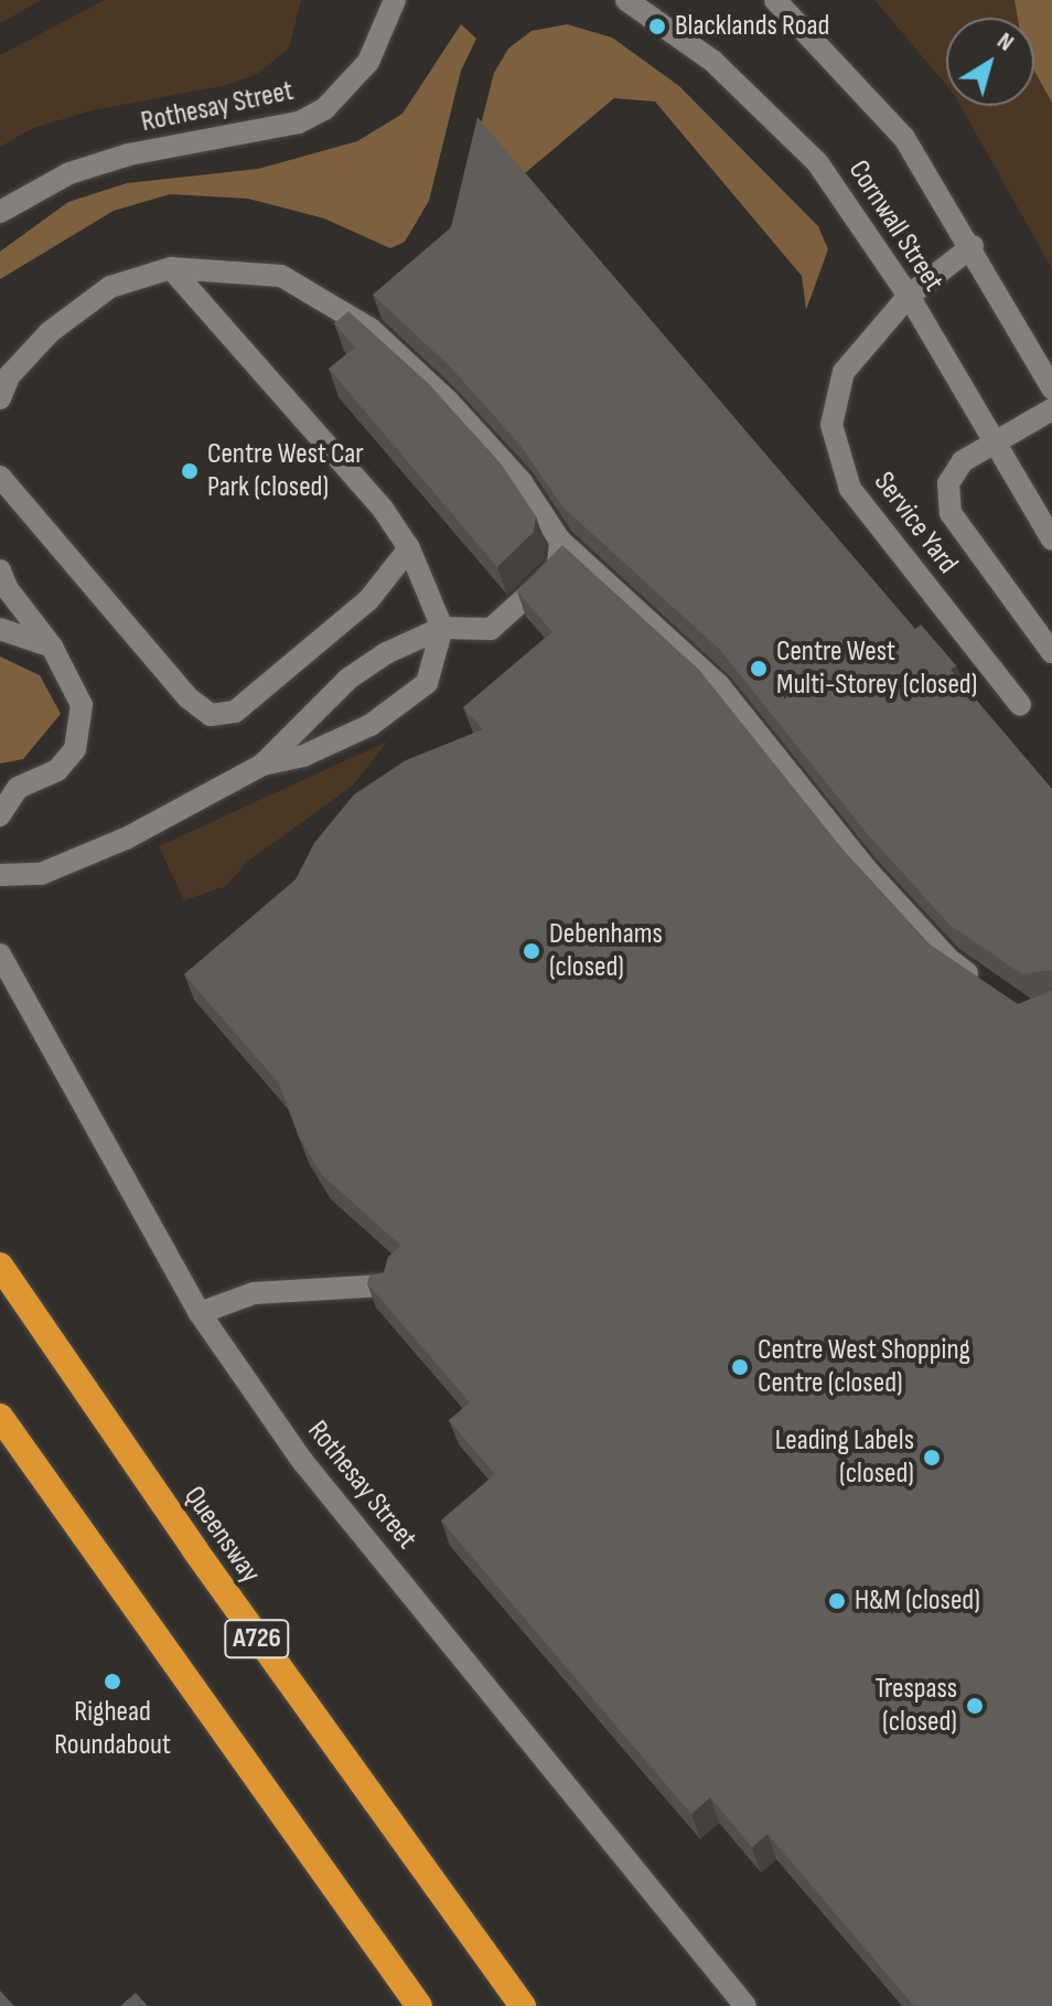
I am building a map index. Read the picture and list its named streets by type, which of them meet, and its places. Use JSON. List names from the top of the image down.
{
  "streets": {
    "highway": ["Queensway", "A726"],
    "street": ["Rothesay Street", "Cornwall Street", "Service Yard"]
  },
  "crossings": [
    ["Cornwall Street", "Service Yard"]
  ],
  "places": [
    "Blacklands Road",
    "Centre West Car Park (closed)",
    "Centre West Multi-Storey (closed)",
    "Debenhams (closed)",
    "Centre West Shopping Centre (closed)",
    "Leading Labels (closed)",
    "H&M (closed)",
    "Righead Roundabout",
    "Trespass (closed)"
  ],
  "north": "top right"
}
